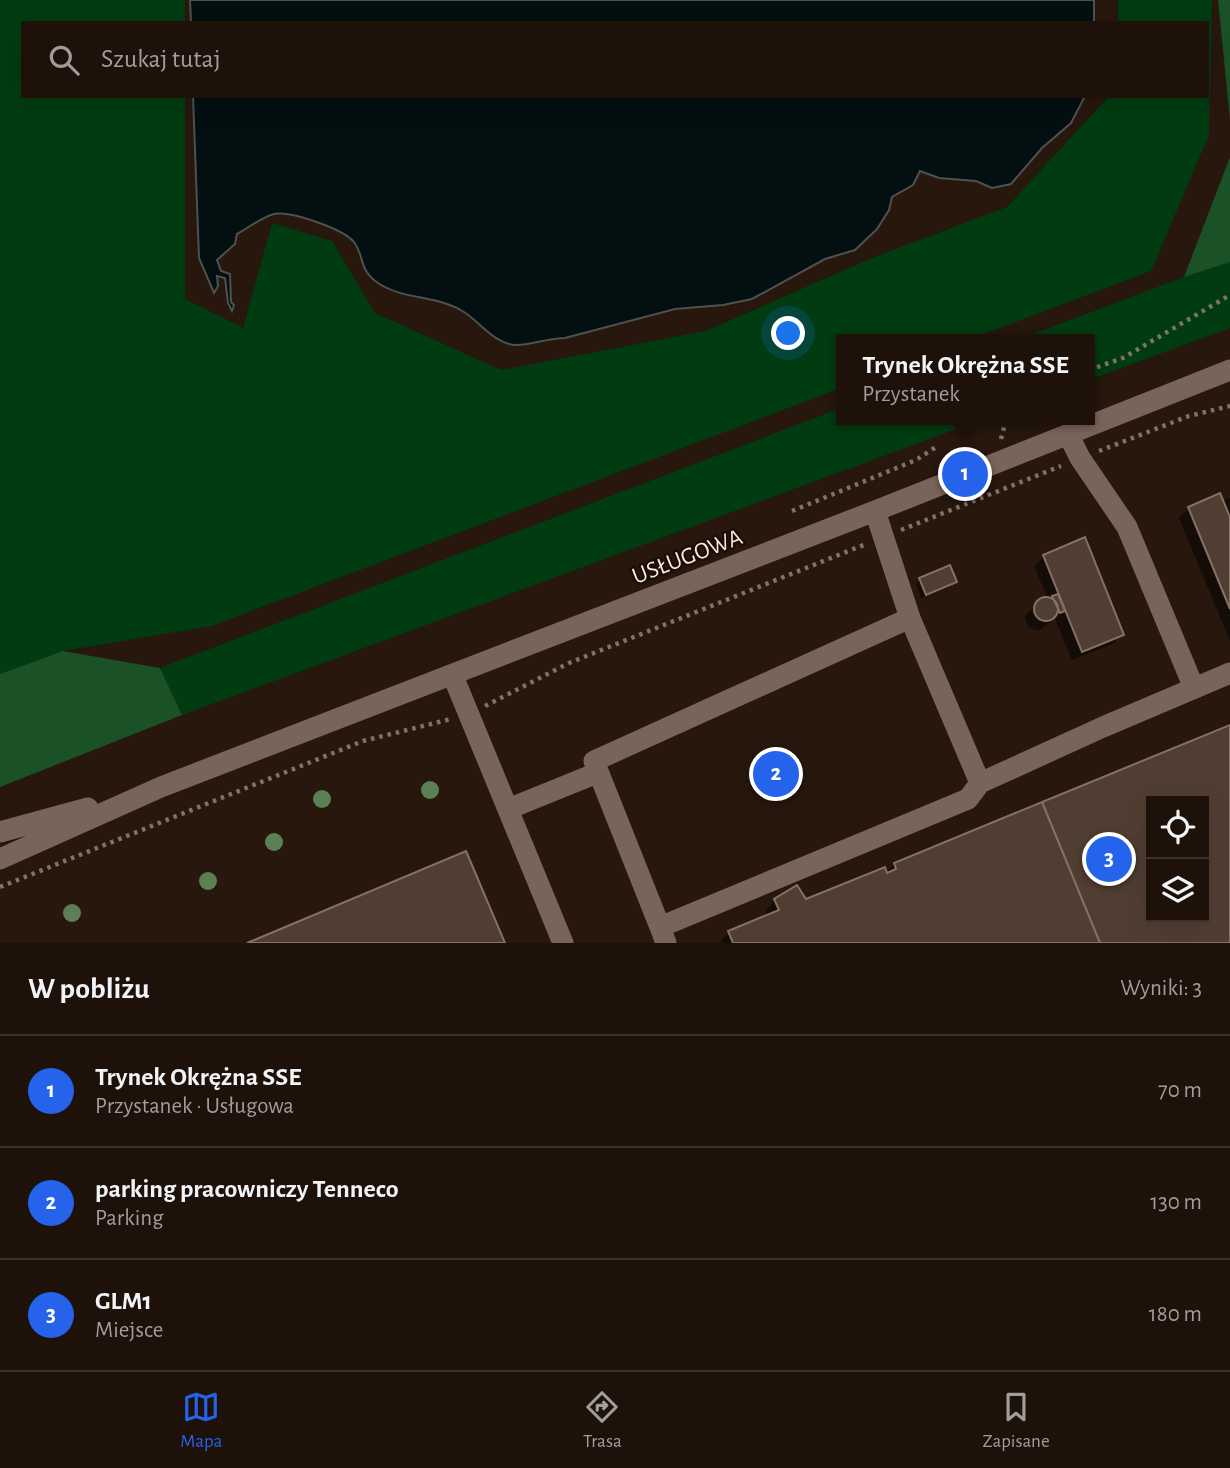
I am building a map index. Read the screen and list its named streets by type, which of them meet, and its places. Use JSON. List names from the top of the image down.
{
  "streets": {
    "street": ["USŁUGOWA"]
  },
  "page": {
    "search": "Szukaj tutaj",
    "popup": ["Trynek Okrężna SSE", "Przystanek"],
    "pins": ["1", "2", "3"],
    "heading": ["W pobliżu", "Wyniki: 3"],
    "list": [
      {
        "mark": "1",
        "name": "Trynek Okrężna SSE",
        "note": "Przystanek · Usługowa",
        "value": "70 m"
      },
      {
        "mark": "2",
        "name": "parking pracowniczy Tenneco",
        "note": "Parking",
        "value": "130 m"
      },
      {
        "mark": "3",
        "name": "GLM1",
        "note": "Miejsce",
        "value": "180 m"
      }
    ],
    "nav": ["Mapa", "Trasa", "Zapisane"]
  }
}
